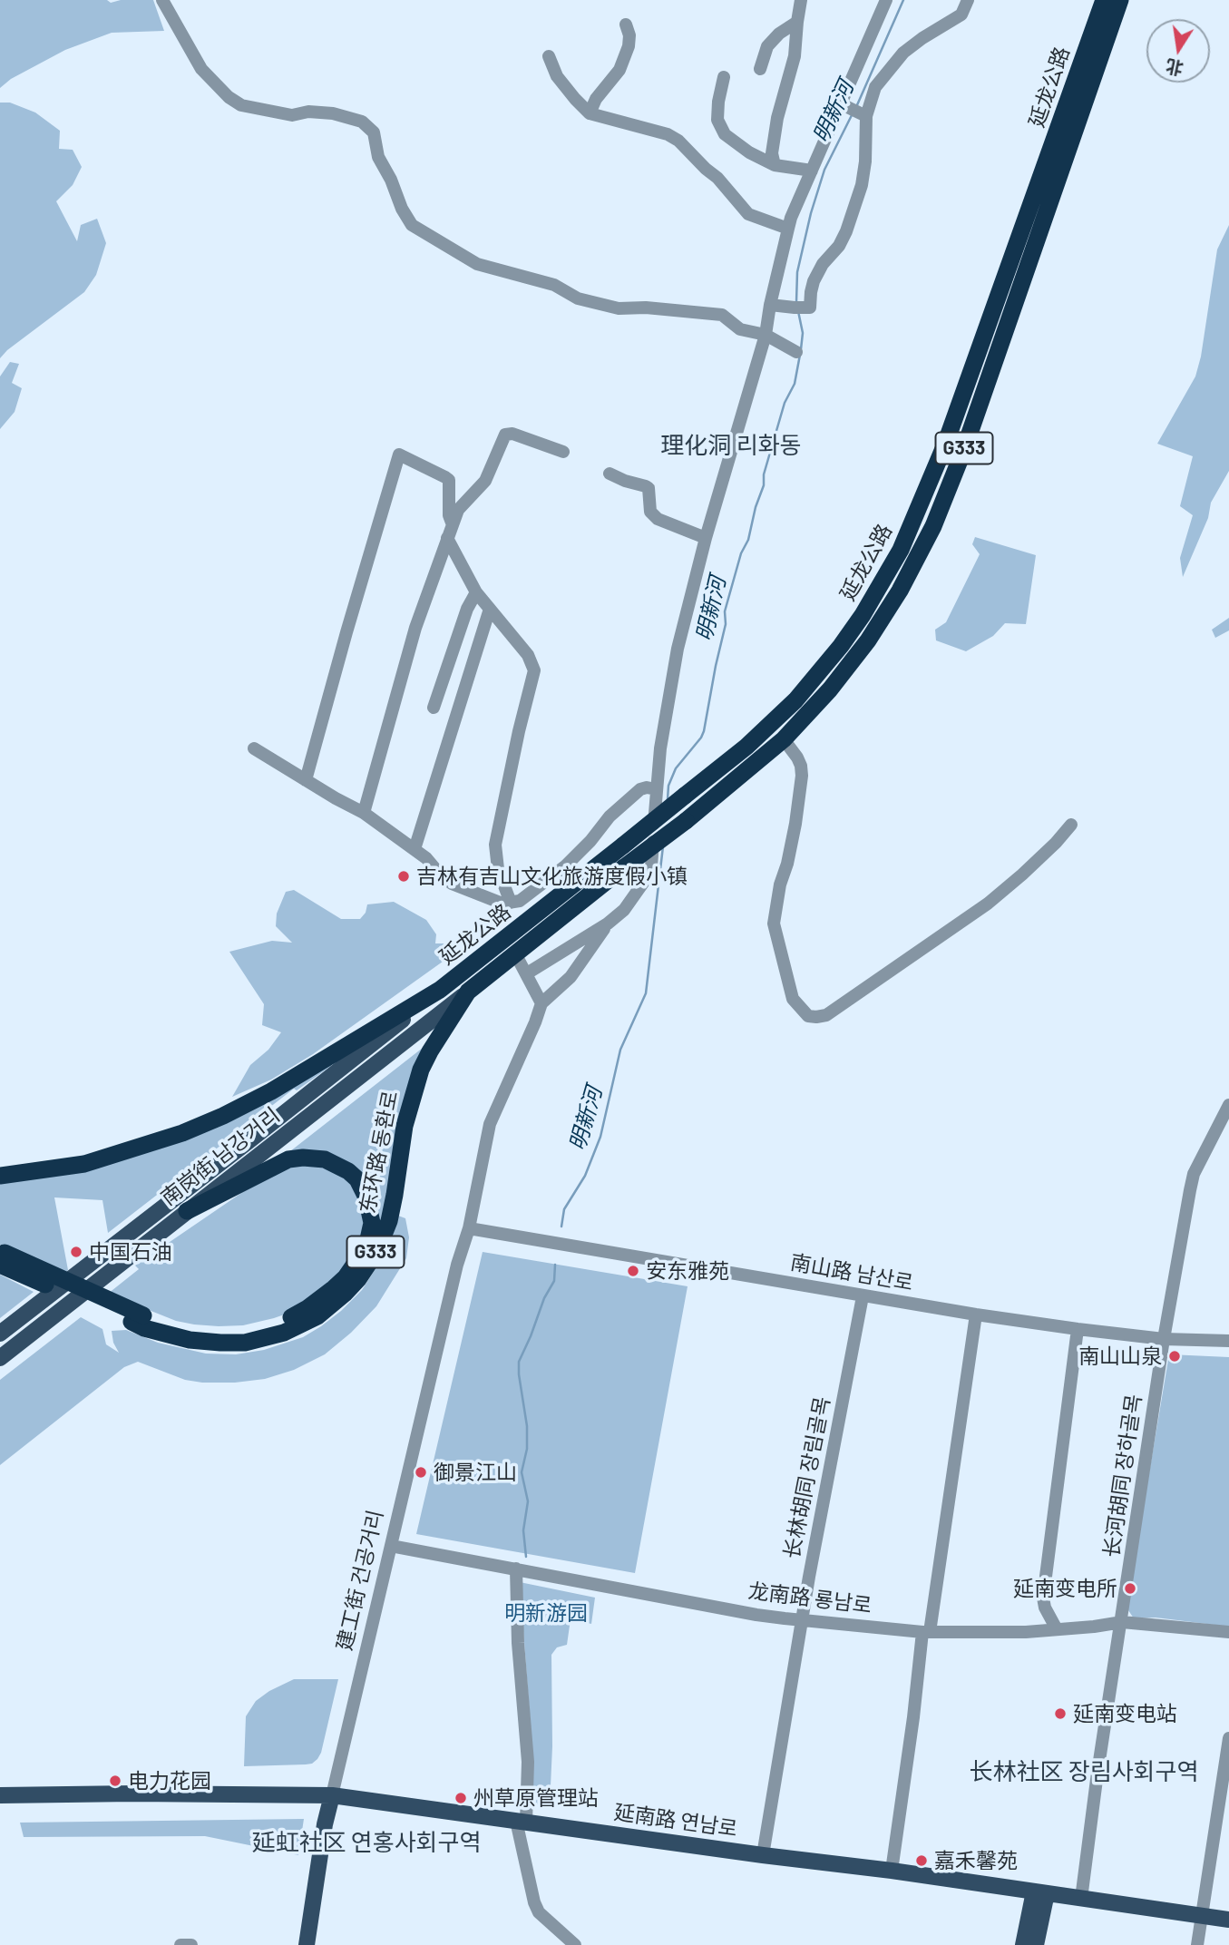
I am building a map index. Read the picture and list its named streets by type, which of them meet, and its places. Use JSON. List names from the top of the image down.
{
  "streets": {
    "highway": ["延龙公路", "G333", "东环路 동환로"],
    "main road": ["南岗街 남강거리", "建工街 건공거리", "延南路 연남로"],
    "street": [
      "南山路 남산로",
      "长河胡同 장하골목",
      "长林胡同 장림골목",
      "龙南路 룡남로"
    ]
  },
  "crossings": [
    ["延龙公路", "G333"],
    ["延龙公路", "东环路 동환로"],
    ["延龙公路", "南岗街 남강거리"],
    ["G333", "南岗街 남강거리"],
    ["东环路 동환로", "南岗街 남강거리"],
    ["南山路 남산로", "长河胡同 장하골목"],
    ["南山路 남산로", "长林胡同 장림골목"],
    ["南山路 남산로", "建工街 건공거리"],
    ["长河胡同 장하골목", "龙南路 룡남로"],
    ["长河胡同 장하골목", "延南路 연남로"],
    ["长林胡同 장림골목", "龙南路 룡남로"],
    ["长林胡同 장림골목", "延南路 연남로"],
    ["建工街 건공거리", "龙南路 룡남로"],
    ["建工街 건공거리", "延南路 연남로"]
  ],
  "districts": ["理化洞 리화동", "长林社区 장림사회구역", "延虹社区 연홍사회구역"],
  "water": ["明新河"],
  "parks": ["明新游园"],
  "places": [
    "吉林有吉山文化旅游度假小镇",
    "中国石油",
    "安东雅苑",
    "南山山泉",
    "御景江山",
    "延南变电所",
    "延南变电站",
    "电力花园",
    "州草原管理站",
    "嘉禾馨苑"
  ],
  "north": "bottom"
}
